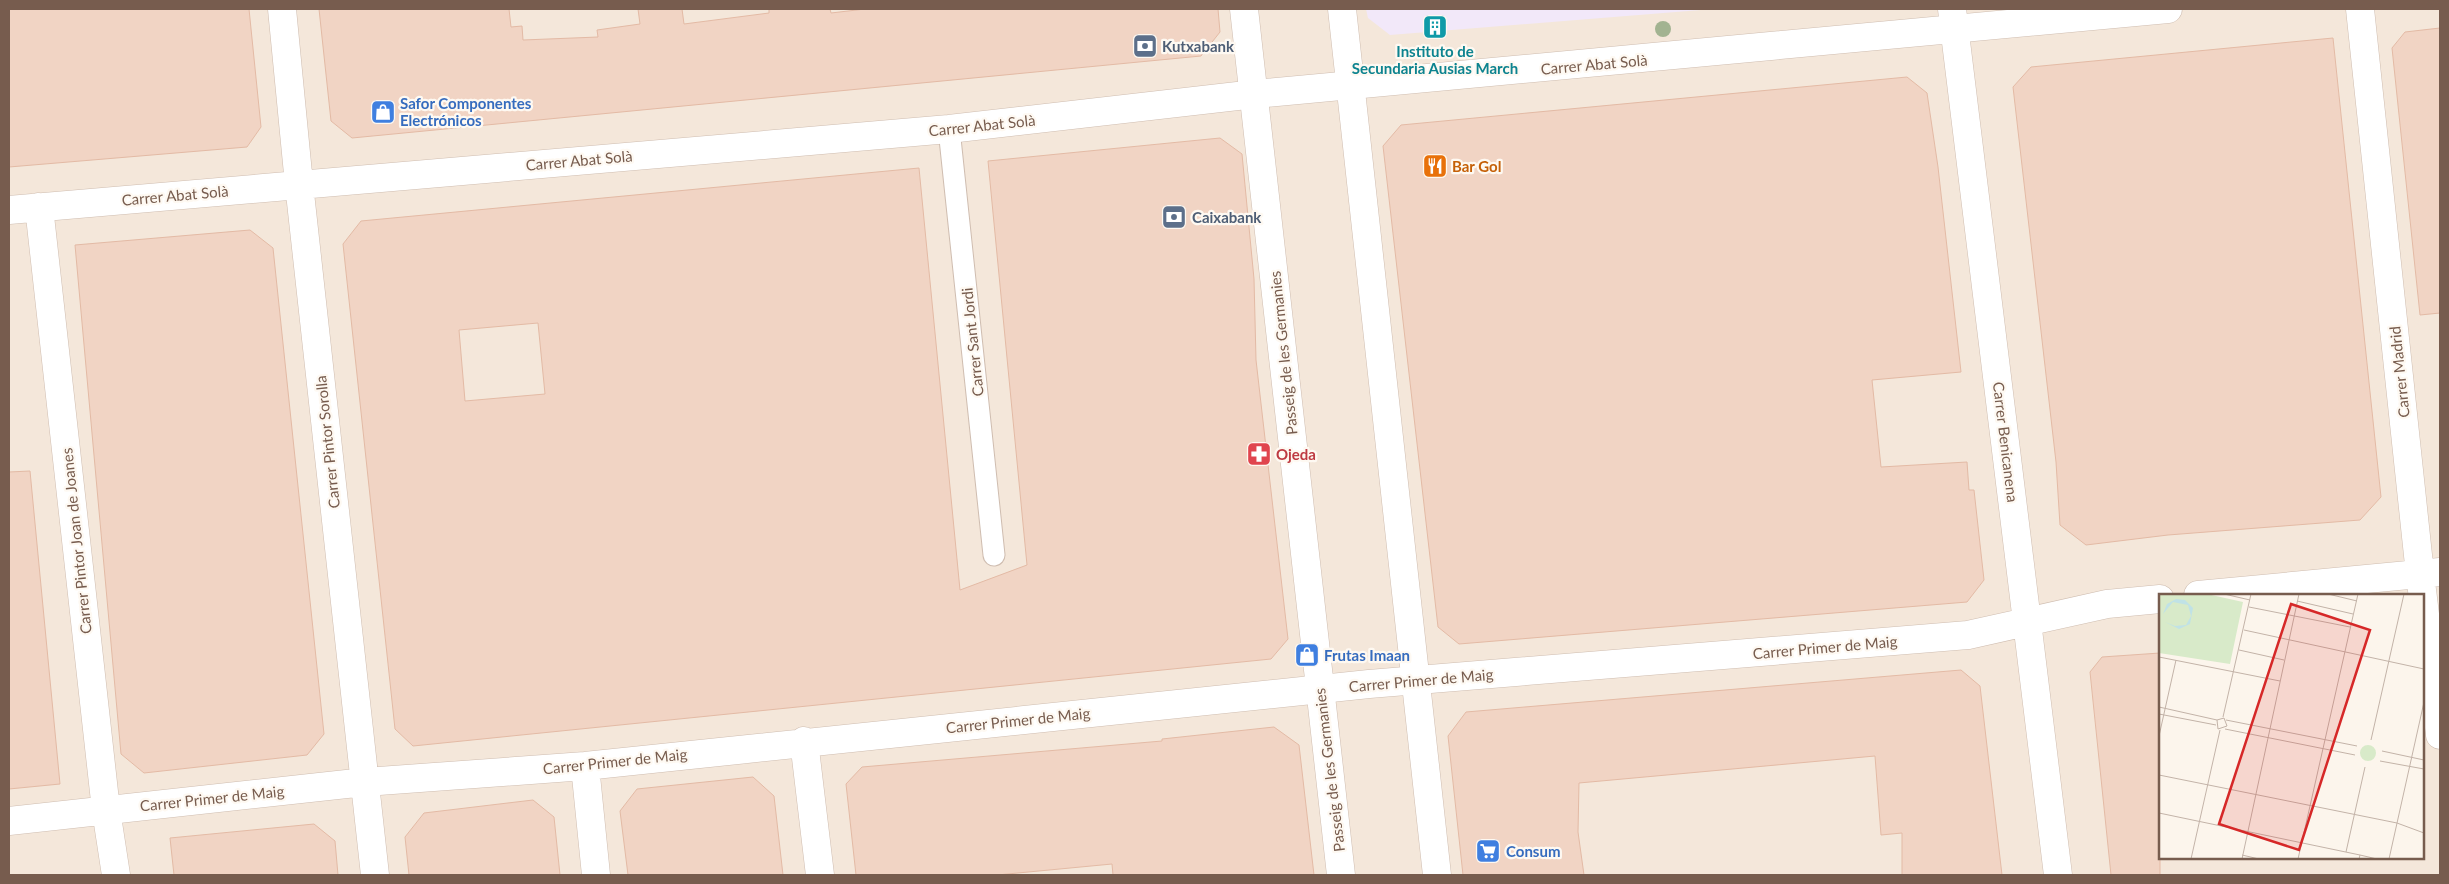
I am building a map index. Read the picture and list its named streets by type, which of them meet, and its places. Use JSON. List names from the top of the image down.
{
  "streets": {
    "street": [
      "Carrer Abat Solà",
      "Passeig de les Germanies",
      "Carrer Madrid",
      "Carrer Pintor Sorolla",
      "Carrer Benicanena",
      "Carrer Pintor Joan de Joanes",
      "Carrer Primer de Maig"
    ],
    "lane": ["Carrer Sant Jordi"]
  },
  "crossings": [
    ["Carrer Abat Solà", "Carrer Sant Jordi"],
    ["Carrer Abat Solà", "Passeig de les Germanies"],
    ["Carrer Abat Solà", "Carrer Pintor Sorolla"],
    ["Carrer Abat Solà", "Carrer Benicanena"],
    ["Carrer Abat Solà", "Carrer Pintor Joan de Joanes"],
    ["Passeig de les Germanies", "Carrer Primer de Maig"],
    ["Carrer Pintor Sorolla", "Carrer Primer de Maig"],
    ["Carrer Benicanena", "Carrer Primer de Maig"],
    ["Carrer Pintor Joan de Joanes", "Carrer Primer de Maig"]
  ],
  "places": {
    "building": ["Instituto de Secundaria Ausias March"],
    "bank": ["Kutxabank", "Caixabank"],
    "shop": ["Safor Componentes Electrónicos", "Frutas Imaan"],
    "restaurant": ["Bar Gol"],
    "pharmacy": ["Ojeda"],
    "supermarket": ["Consum"]
  }
}
